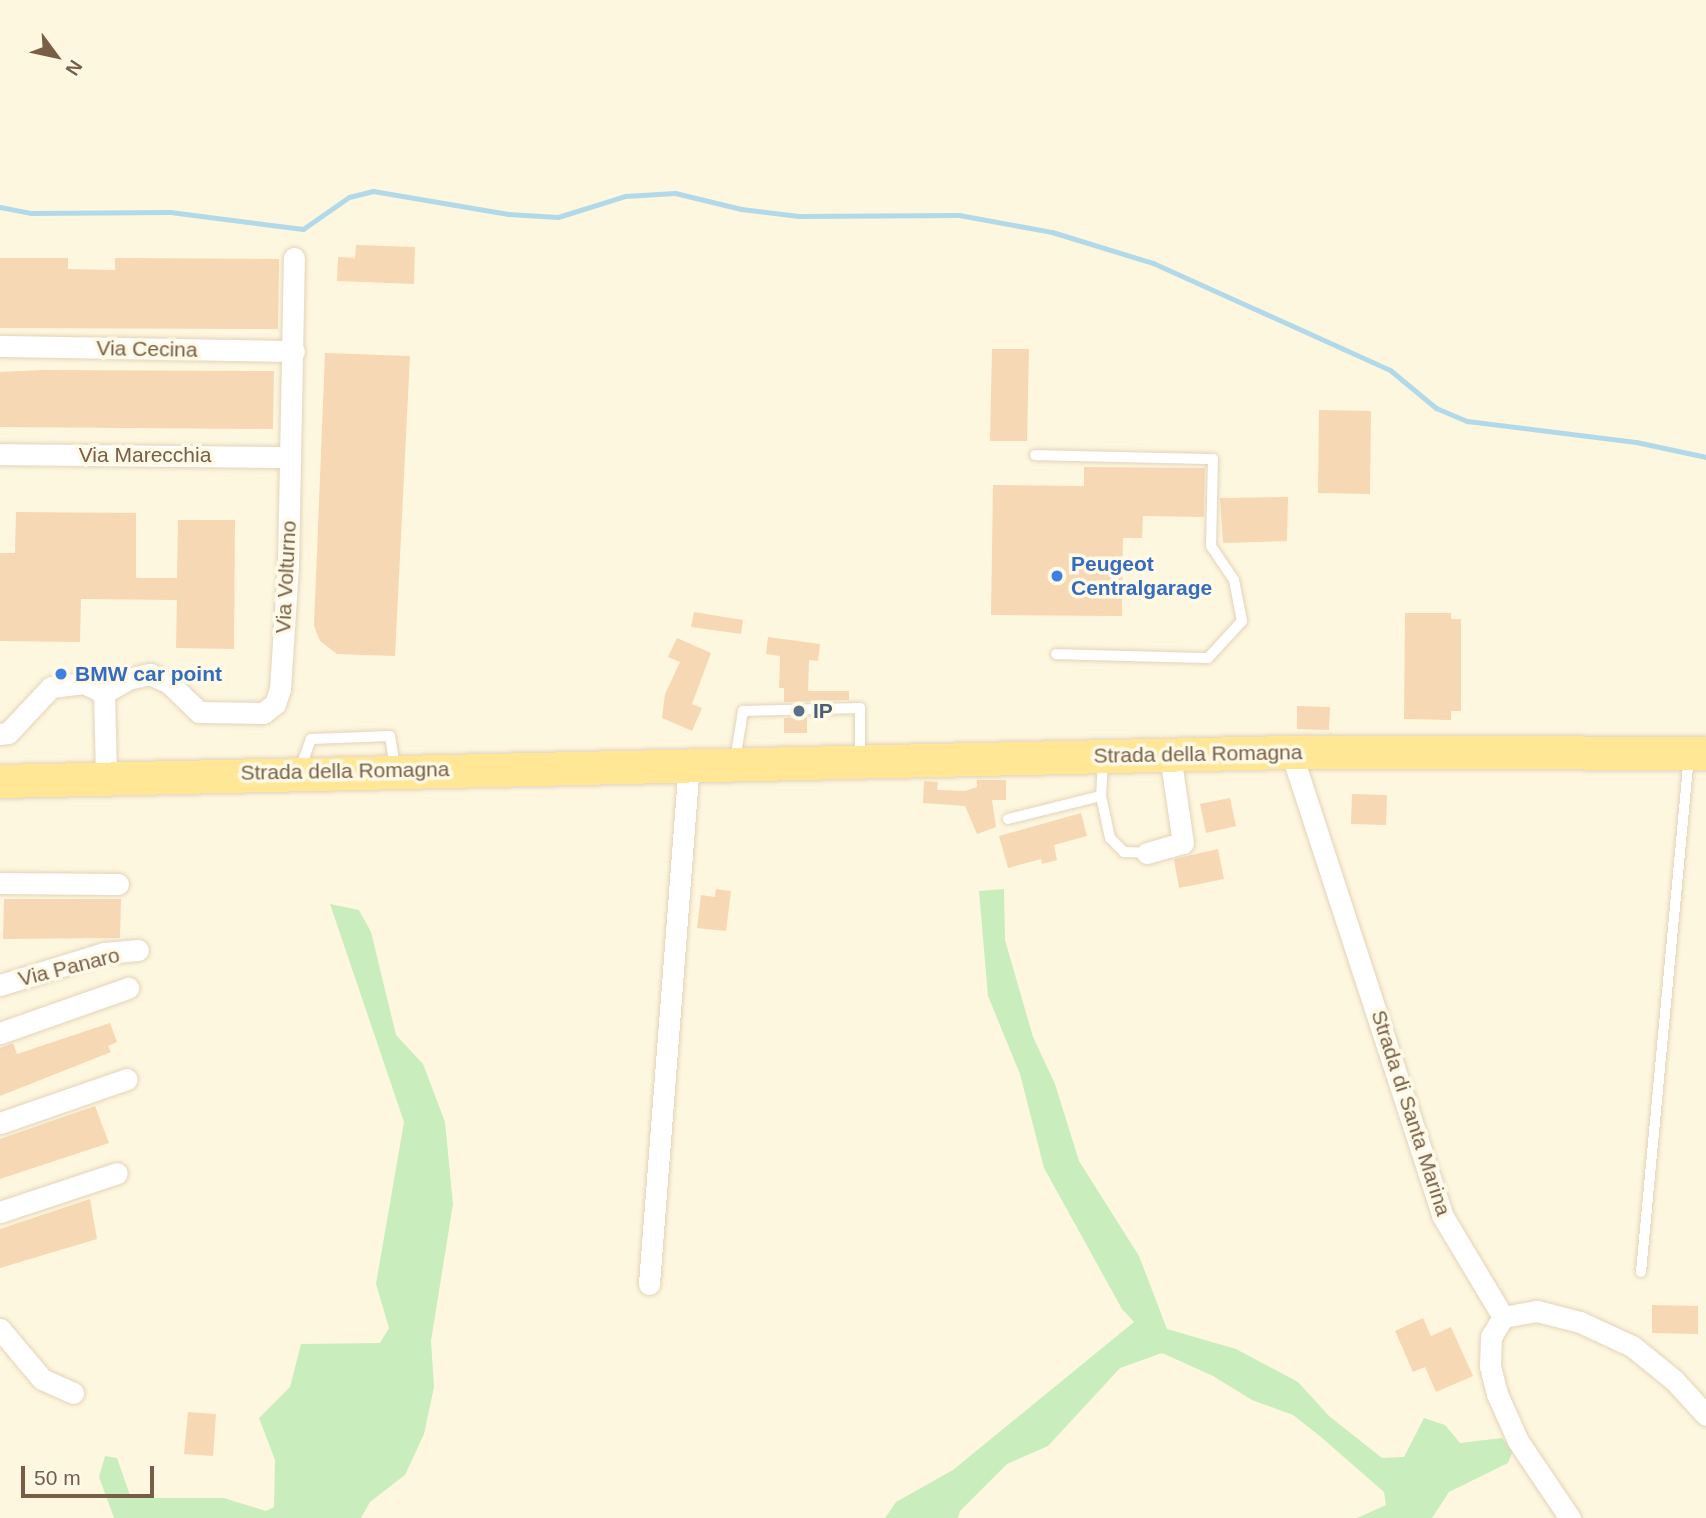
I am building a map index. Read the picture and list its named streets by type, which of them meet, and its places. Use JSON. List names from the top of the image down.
{
  "streets": {
    "main road": ["Strada della Romagna"],
    "street": [
      "Via Cecina",
      "Via Marecchia",
      "Via Volturno",
      "Via Panaro",
      "Strada di Santa Marina"
    ]
  },
  "crossings": [
    ["Via Cecina", "Via Volturno"],
    ["Via Marecchia", "Via Volturno"],
    ["Strada della Romagna", "Strada di Santa Marina"]
  ],
  "places": ["Peugeot Centralgarage", "BMW car point", "IP"],
  "scale_bar": "50 m",
  "north": "bottom right"
}
